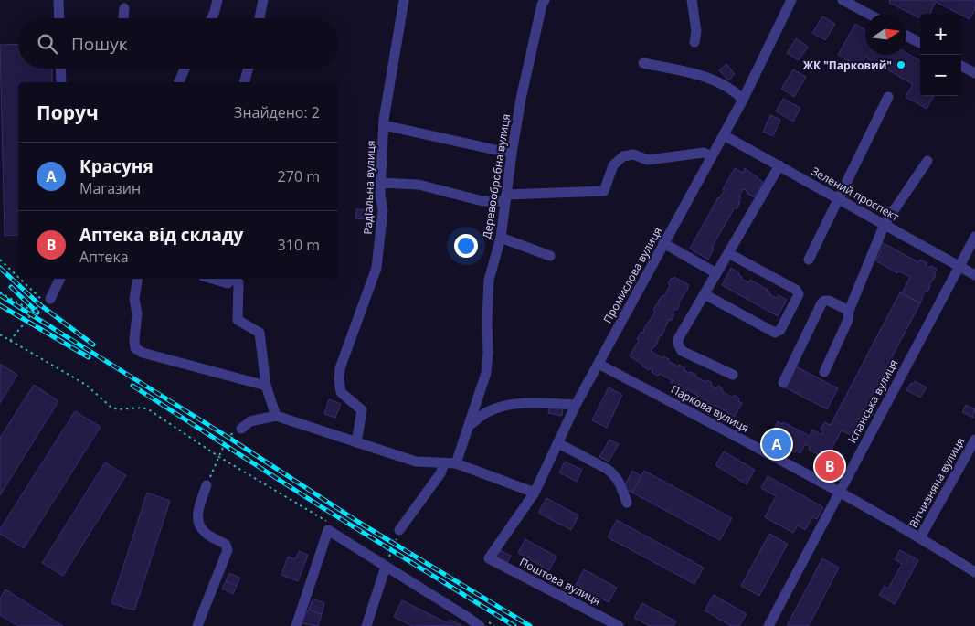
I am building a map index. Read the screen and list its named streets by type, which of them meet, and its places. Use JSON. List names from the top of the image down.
{
  "streets": {
    "street": [
      "Деревообробна вулиця",
      "Радіальна вулиця",
      "Зелений проспект",
      "Промислова вулиця",
      "Іспанська вулиця",
      "Паркова вулиця",
      "Вітчизняна вулиця",
      "Поштова вулиця"
    ]
  },
  "crossings": [
    ["Зелений проспект", "Промислова вулиця"],
    ["Зелений проспект", "Іспанська вулиця"],
    ["Промислова вулиця", "Паркова вулиця"],
    ["Промислова вулиця", "Поштова вулиця"],
    ["Іспанська вулиця", "Паркова вулиця"],
    ["Паркова вулиця", "Вітчизняна вулиця"]
  ],
  "places": ["ЖК \"Парковий\""],
  "north": "right",
  "page": {
    "map_buttons": ["+", "−"],
    "search": "Пошук",
    "heading": ["Поруч", "Знайдено: 2"],
    "list": [
      {
        "mark": "A",
        "name": "Красуня",
        "note": "Магазин",
        "value": "270 m"
      },
      {
        "mark": "B",
        "name": "Аптека від складу",
        "note": "Аптека",
        "value": "310 m"
      }
    ],
    "pins": ["A", "B"]
  }
}
